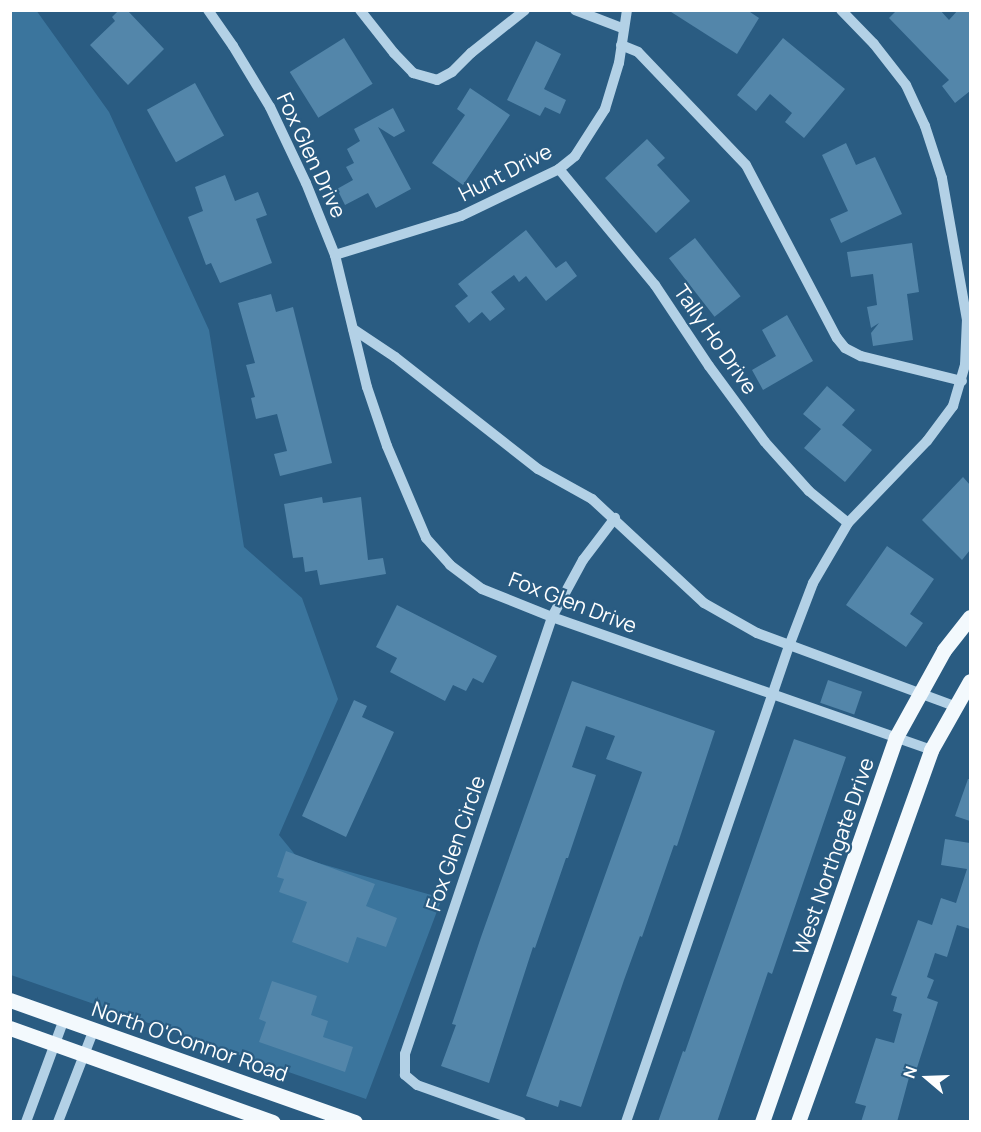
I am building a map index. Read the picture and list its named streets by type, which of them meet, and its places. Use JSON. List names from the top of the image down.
{
  "streets": {
    "main road": ["West Northgate Drive", "North O'Connor Road"],
    "street": [
      "Fox Glen Drive",
      "Hunt Drive",
      "Tally Ho Drive",
      "Fox Glen Circle"
    ]
  },
  "crossings": [
    ["Fox Glen Drive", "Hunt Drive"],
    ["Fox Glen Drive", "Fox Glen Circle"],
    ["Fox Glen Drive", "West Northgate Drive"],
    ["Hunt Drive", "Tally Ho Drive"]
  ],
  "north": "left"
}
